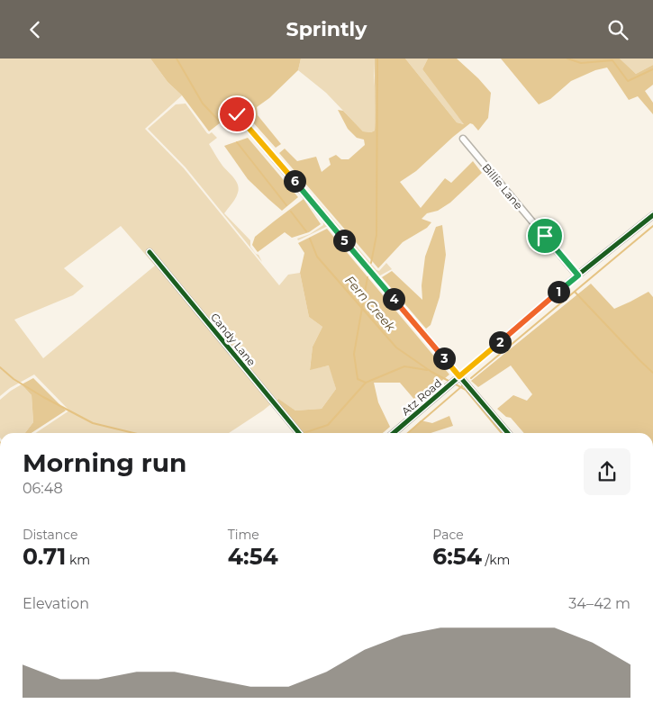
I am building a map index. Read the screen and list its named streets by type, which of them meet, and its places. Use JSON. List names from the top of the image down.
{
  "streets": {
    "street": ["Billie Lane", "Candy Lane", "Atz Road"]
  },
  "crossings": [
    ["Billie Lane", "Atz Road"]
  ],
  "water": ["Fern Creek"],
  "page": {
    "header": "Sprintly",
    "pins": [
      "6",
      "5",
      "1",
      "4",
      "2",
      "3"
    ],
    "heading": ["Morning run", "06:48"],
    "stats": [
      ["Distance", "0.71 km"],
      ["Time", "4:54"],
      ["Pace", "6:54 /km"]
    ],
    "chart": ["Elevation", "34–42 m"]
  }
}
